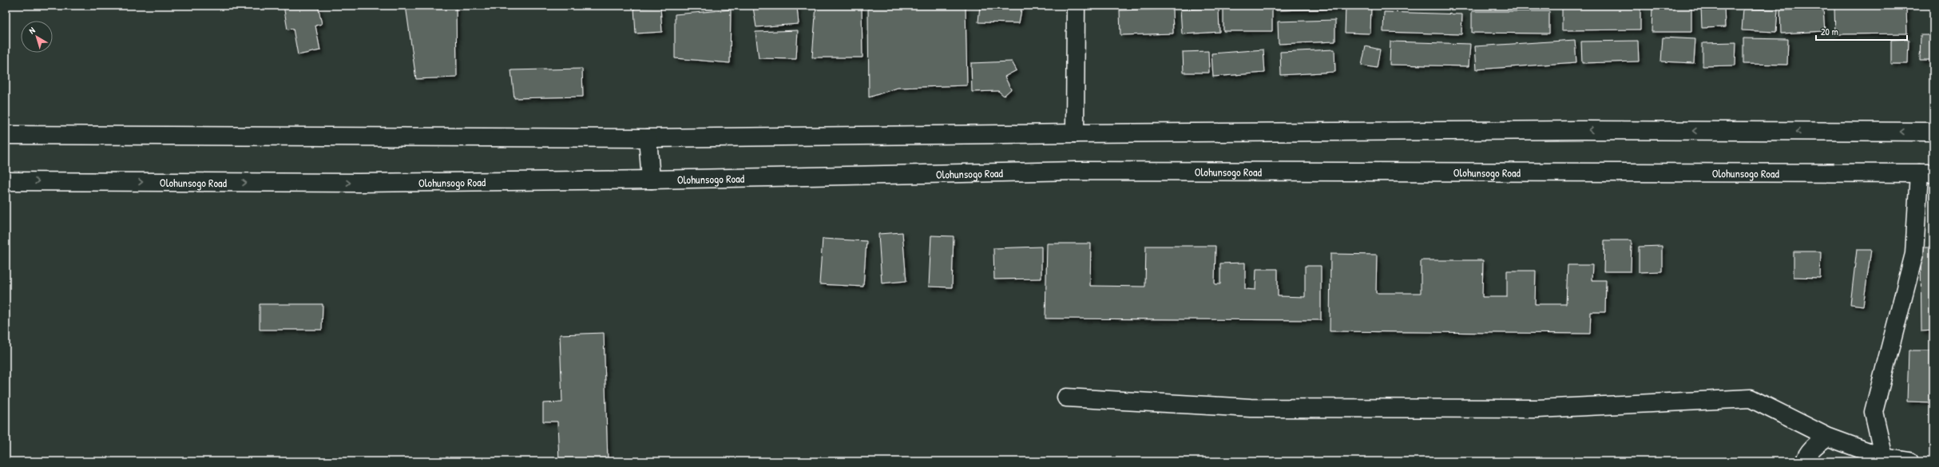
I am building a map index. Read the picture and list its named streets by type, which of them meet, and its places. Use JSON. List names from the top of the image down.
{
  "streets": {
    "main road": ["Olohunsogo Road"]
  },
  "scale_bar": "20 m",
  "north": "top left"
}
